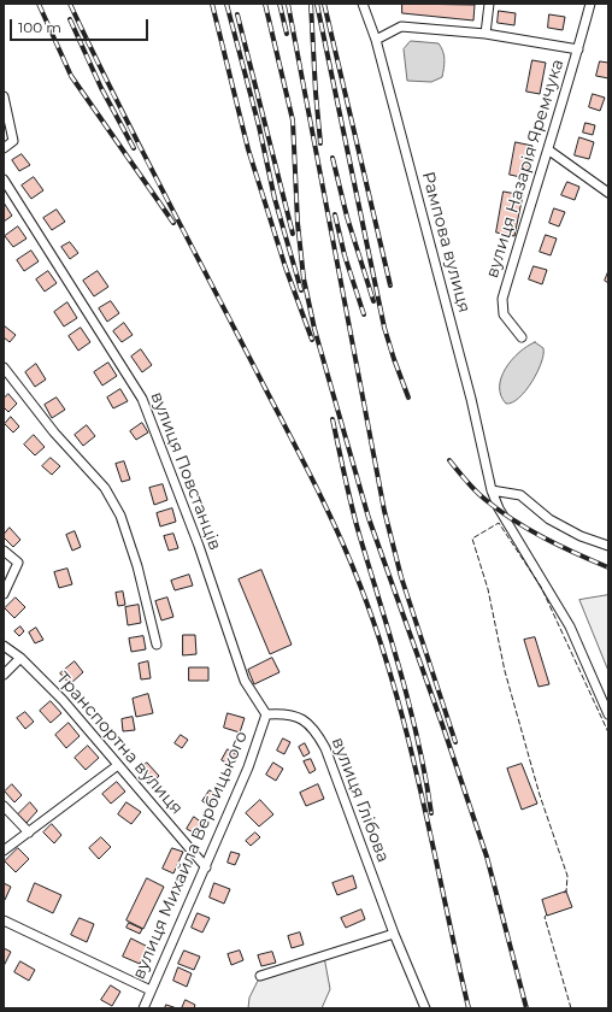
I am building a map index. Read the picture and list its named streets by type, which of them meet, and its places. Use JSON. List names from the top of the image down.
{
  "streets": {
    "street": [
      "вулиця Назарія Яремчука",
      "Рампова вулиця",
      "вулиця Повстанців",
      "Транспортна вулиця",
      "вулиця Глібова",
      "вулиця Михайла Вербицького"
    ]
  },
  "crossings": [
    ["вулиця Повстанців", "вулиця Глібова"],
    ["вулиця Повстанців", "вулиця Михайла Вербицького"],
    ["Транспортна вулиця", "вулиця Михайла Вербицького"],
    ["вулиця Глібова", "вулиця Михайла Вербицького"]
  ],
  "scale_bar": "100 m"
}
